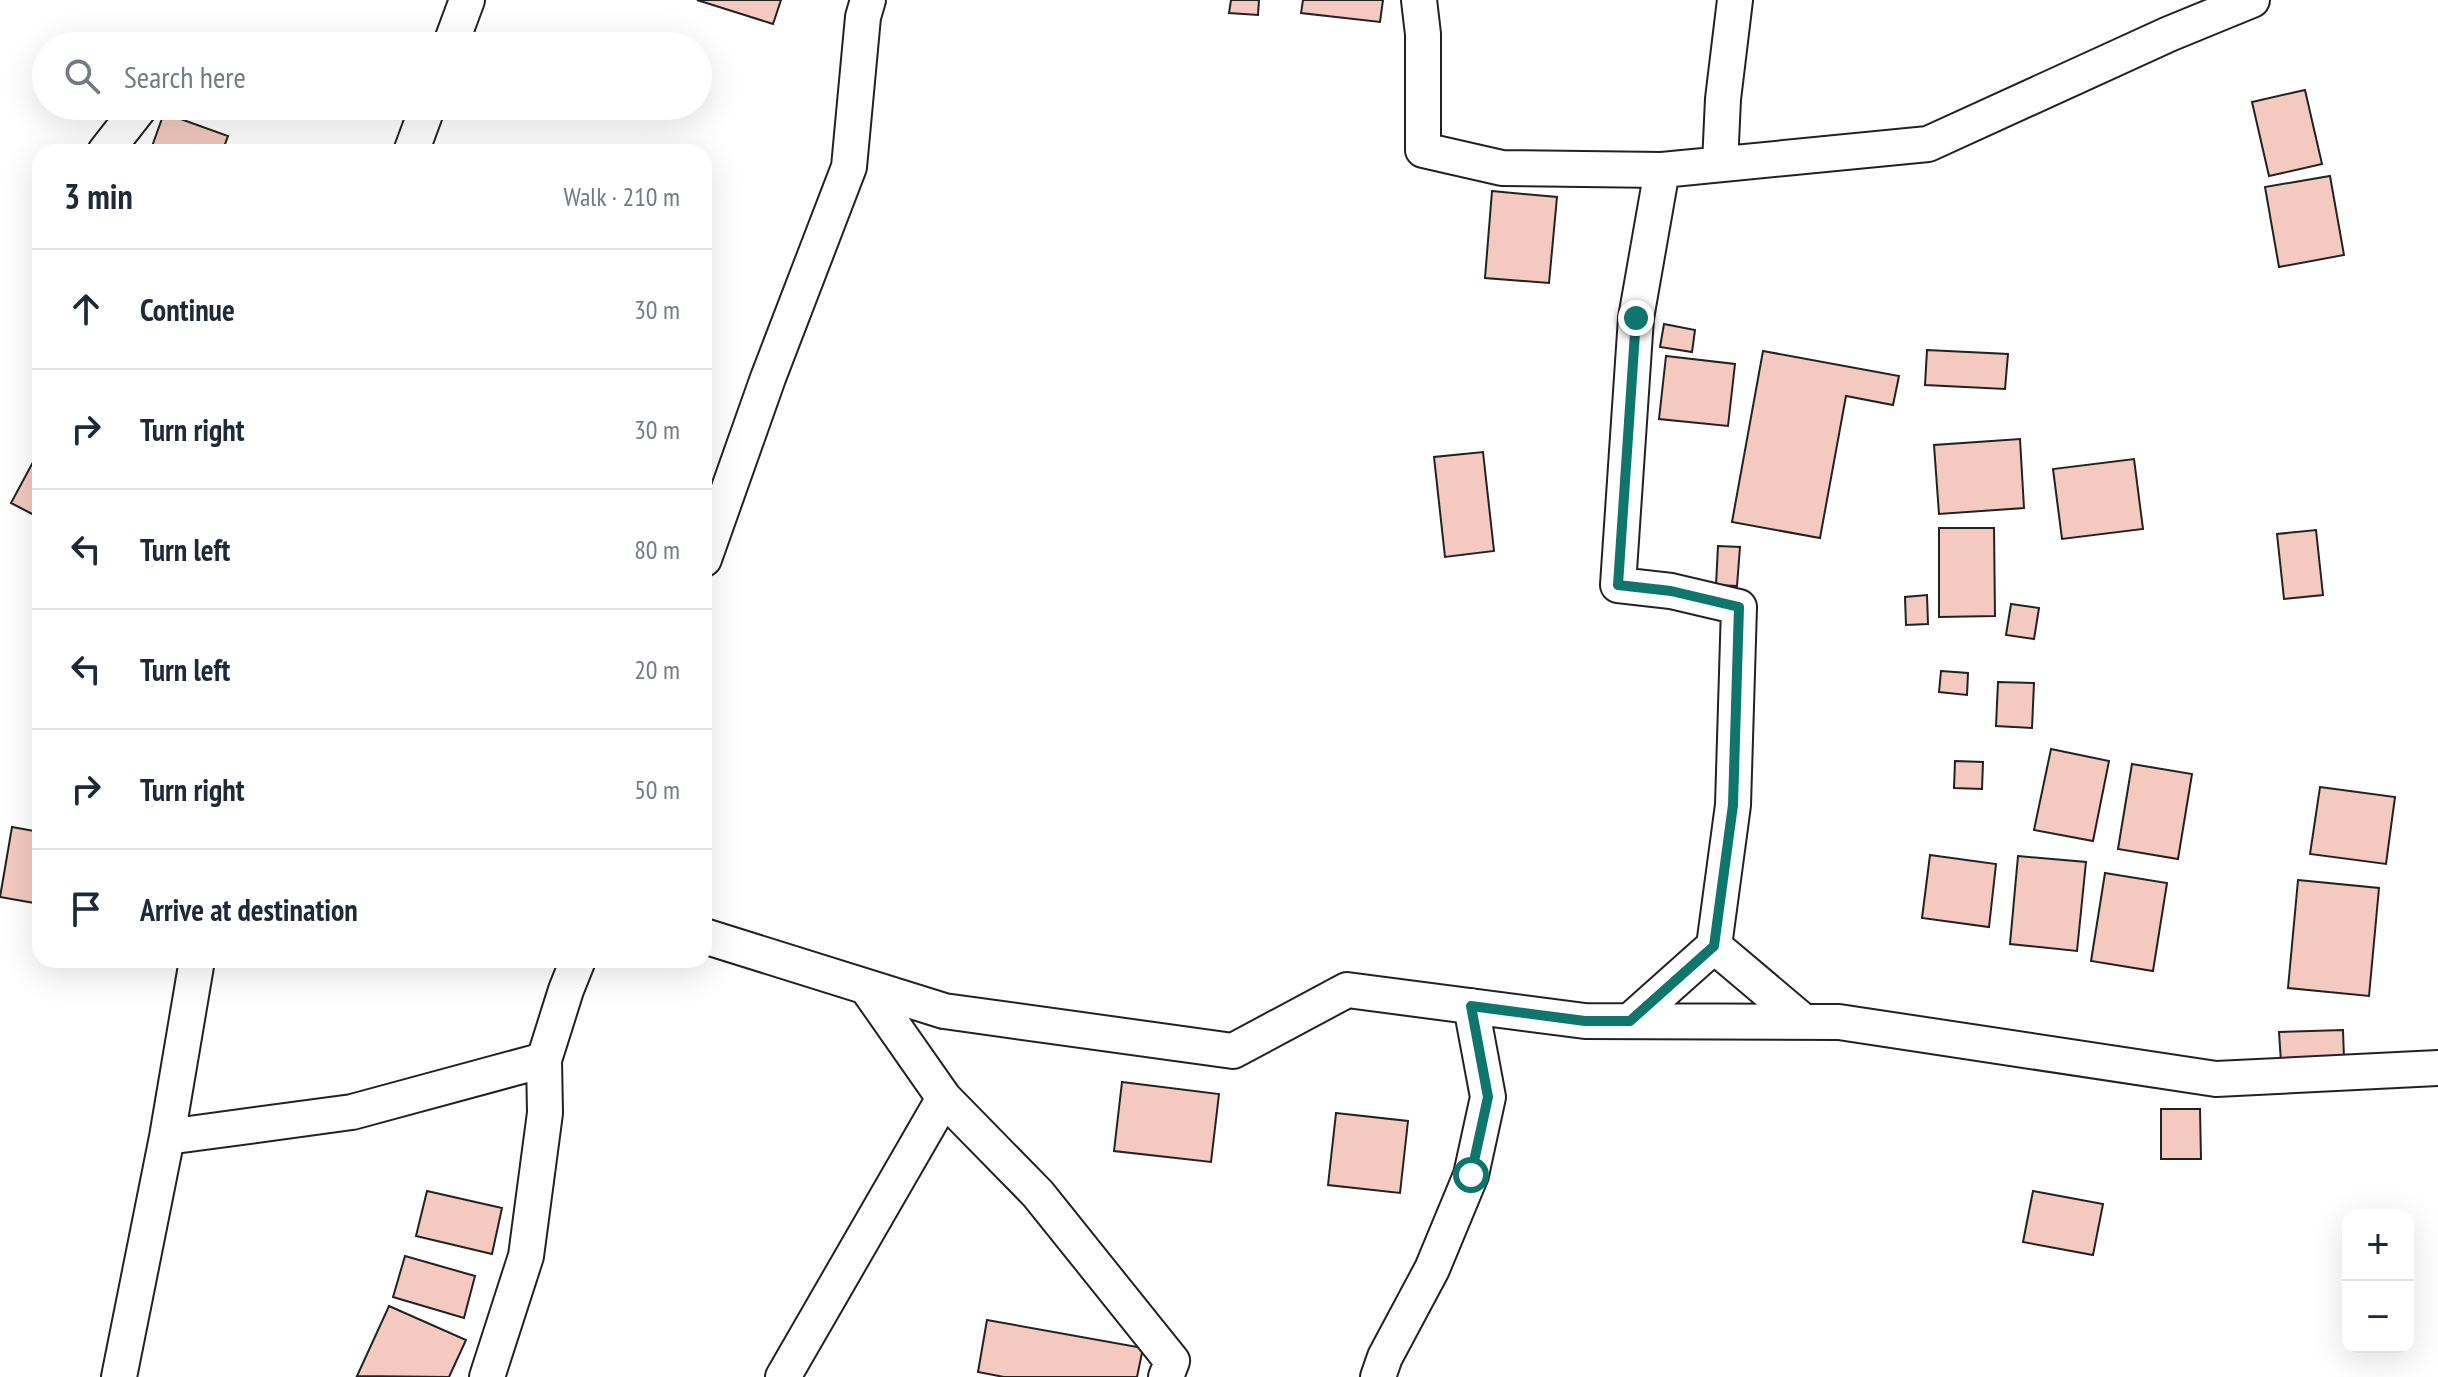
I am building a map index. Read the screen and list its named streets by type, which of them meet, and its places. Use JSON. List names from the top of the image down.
{
  "page": {
    "search": "Search here",
    "heading": ["3 min", "Walk · 210 m"],
    "list": [
      ["Continue", "30 m"],
      ["Turn right", "30 m"],
      ["Turn left", "80 m"],
      ["Turn left", "20 m"],
      ["Turn right", "50 m"],
      "Arrive at destination"
    ],
    "map_buttons": ["+", "−"]
  }
}
